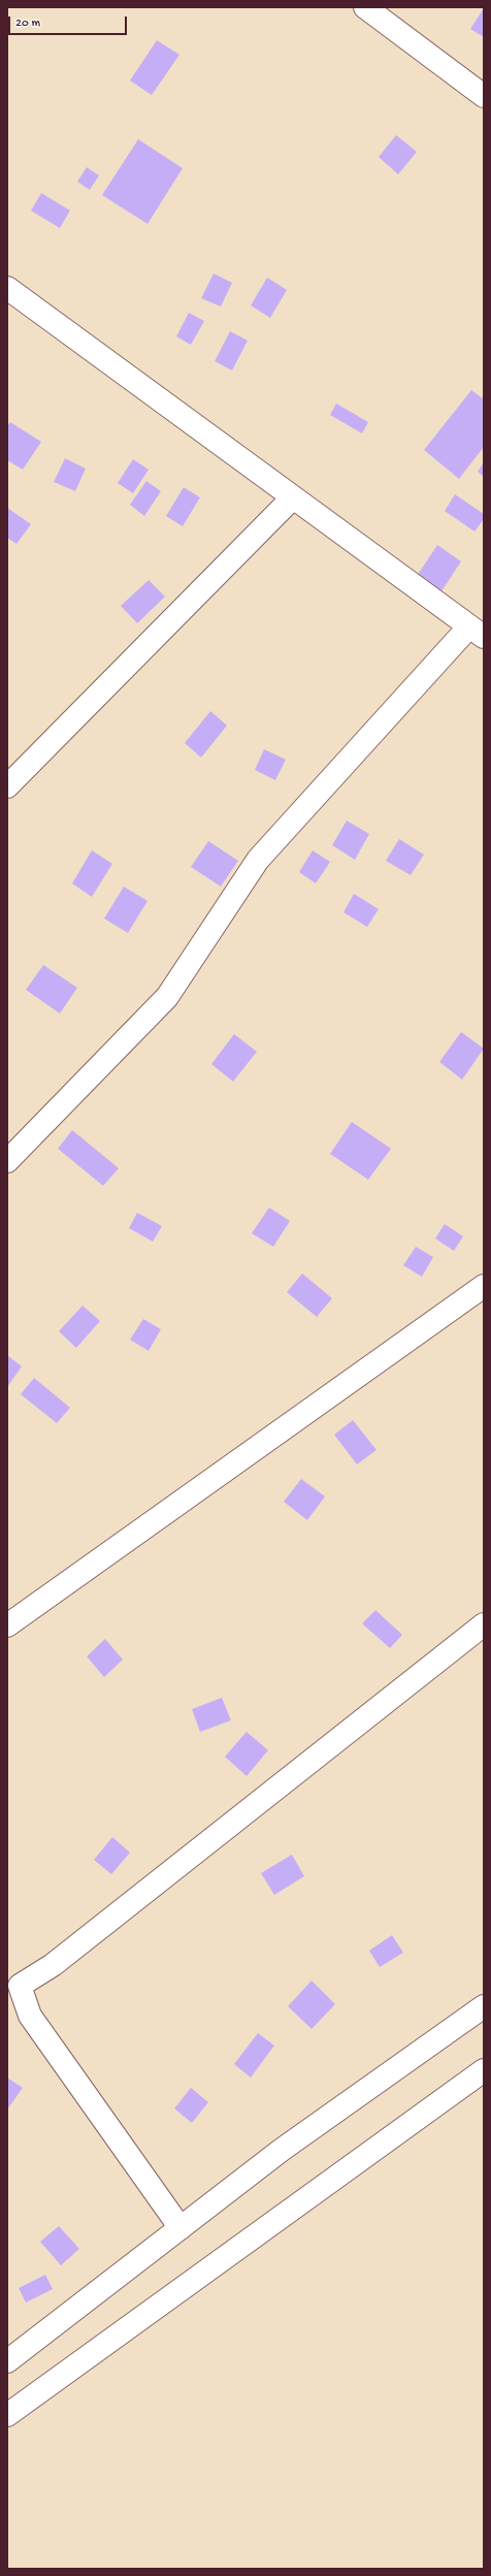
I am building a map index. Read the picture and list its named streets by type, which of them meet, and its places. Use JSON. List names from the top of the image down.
{
  "scale_bar": "20 m"
}
